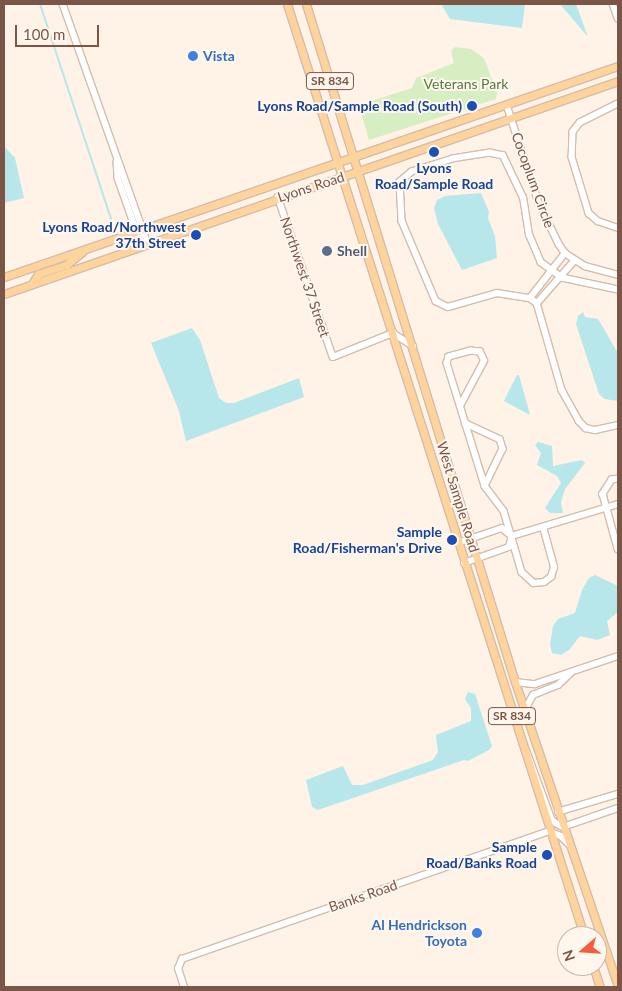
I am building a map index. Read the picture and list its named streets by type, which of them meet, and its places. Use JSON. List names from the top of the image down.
{
  "streets": {
    "main road": ["SR 834", "Lyons Road", "West Sample Road"],
    "street": ["Cocoplum Circle", "Northwest 37 Street", "Banks Road"]
  },
  "crossings": [
    ["Cocoplum Circle", "Lyons Road"],
    ["Lyons Road", "Northwest 37 Street"],
    ["Lyons Road", "West Sample Road"],
    ["Northwest 37 Street", "West Sample Road"],
    ["West Sample Road", "Banks Road"]
  ],
  "parks": ["Veterans Park"],
  "places": [
    "Vista",
    "Lyons Road/Sample Road (South)",
    "Lyons Road/Sample Road",
    "Lyons Road/Northwest 37th Street",
    "Shell",
    "Sample Road/Fisherman's Drive",
    "Sample Road/Banks Road",
    "Al Hendrickson Toyota"
  ],
  "scale_bar": "100 m",
  "north": "left"
}
